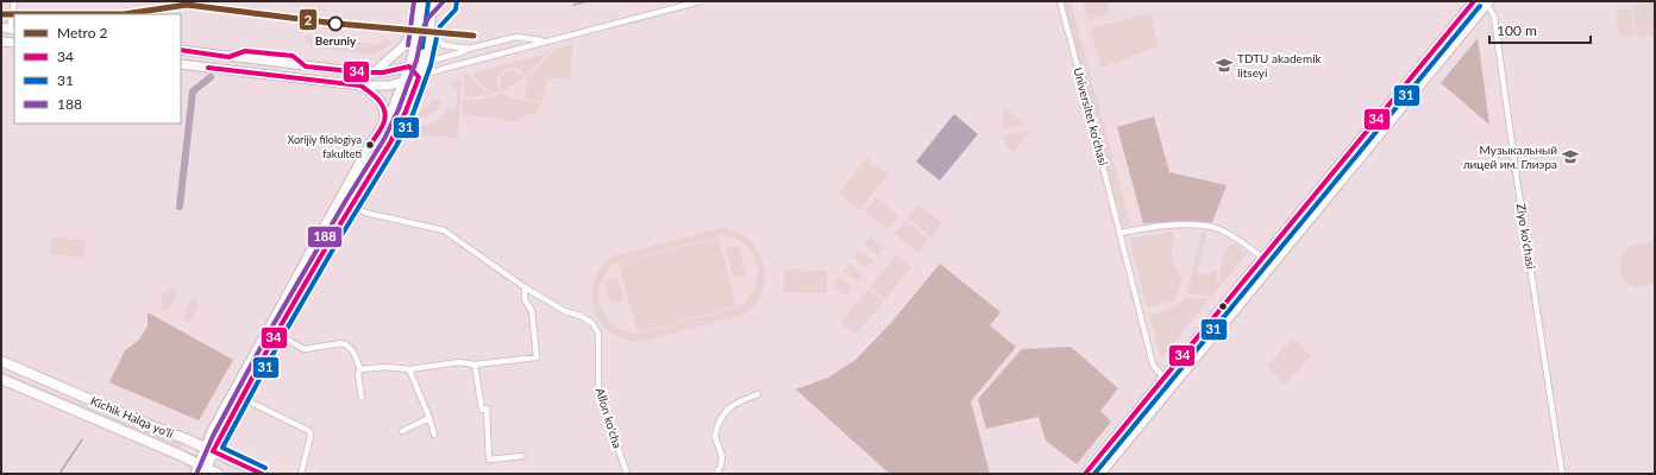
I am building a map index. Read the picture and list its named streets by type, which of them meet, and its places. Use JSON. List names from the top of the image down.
{
  "streets": {
    "highway": ["Kichik Halqa yo'li"],
    "street": ["Universitet ko'chasi", "Ziyo ko'chasi", "Allon ko'cha"]
  },
  "places": {
    "other": ["Beruniy", "Xorijiy filologiya fakulteti"],
    "school or university": ["TDTU akademik litseyi", "Музыкальный лицей им. Глиэра"]
  },
  "lines": [
    "transit line 34",
    "transit line 31",
    "transit line 188",
    "metro line 2"
  ],
  "legend": [
    "Metro 2",
    "34",
    "31",
    "188"
  ],
  "scale_bar": "100 m"
}
